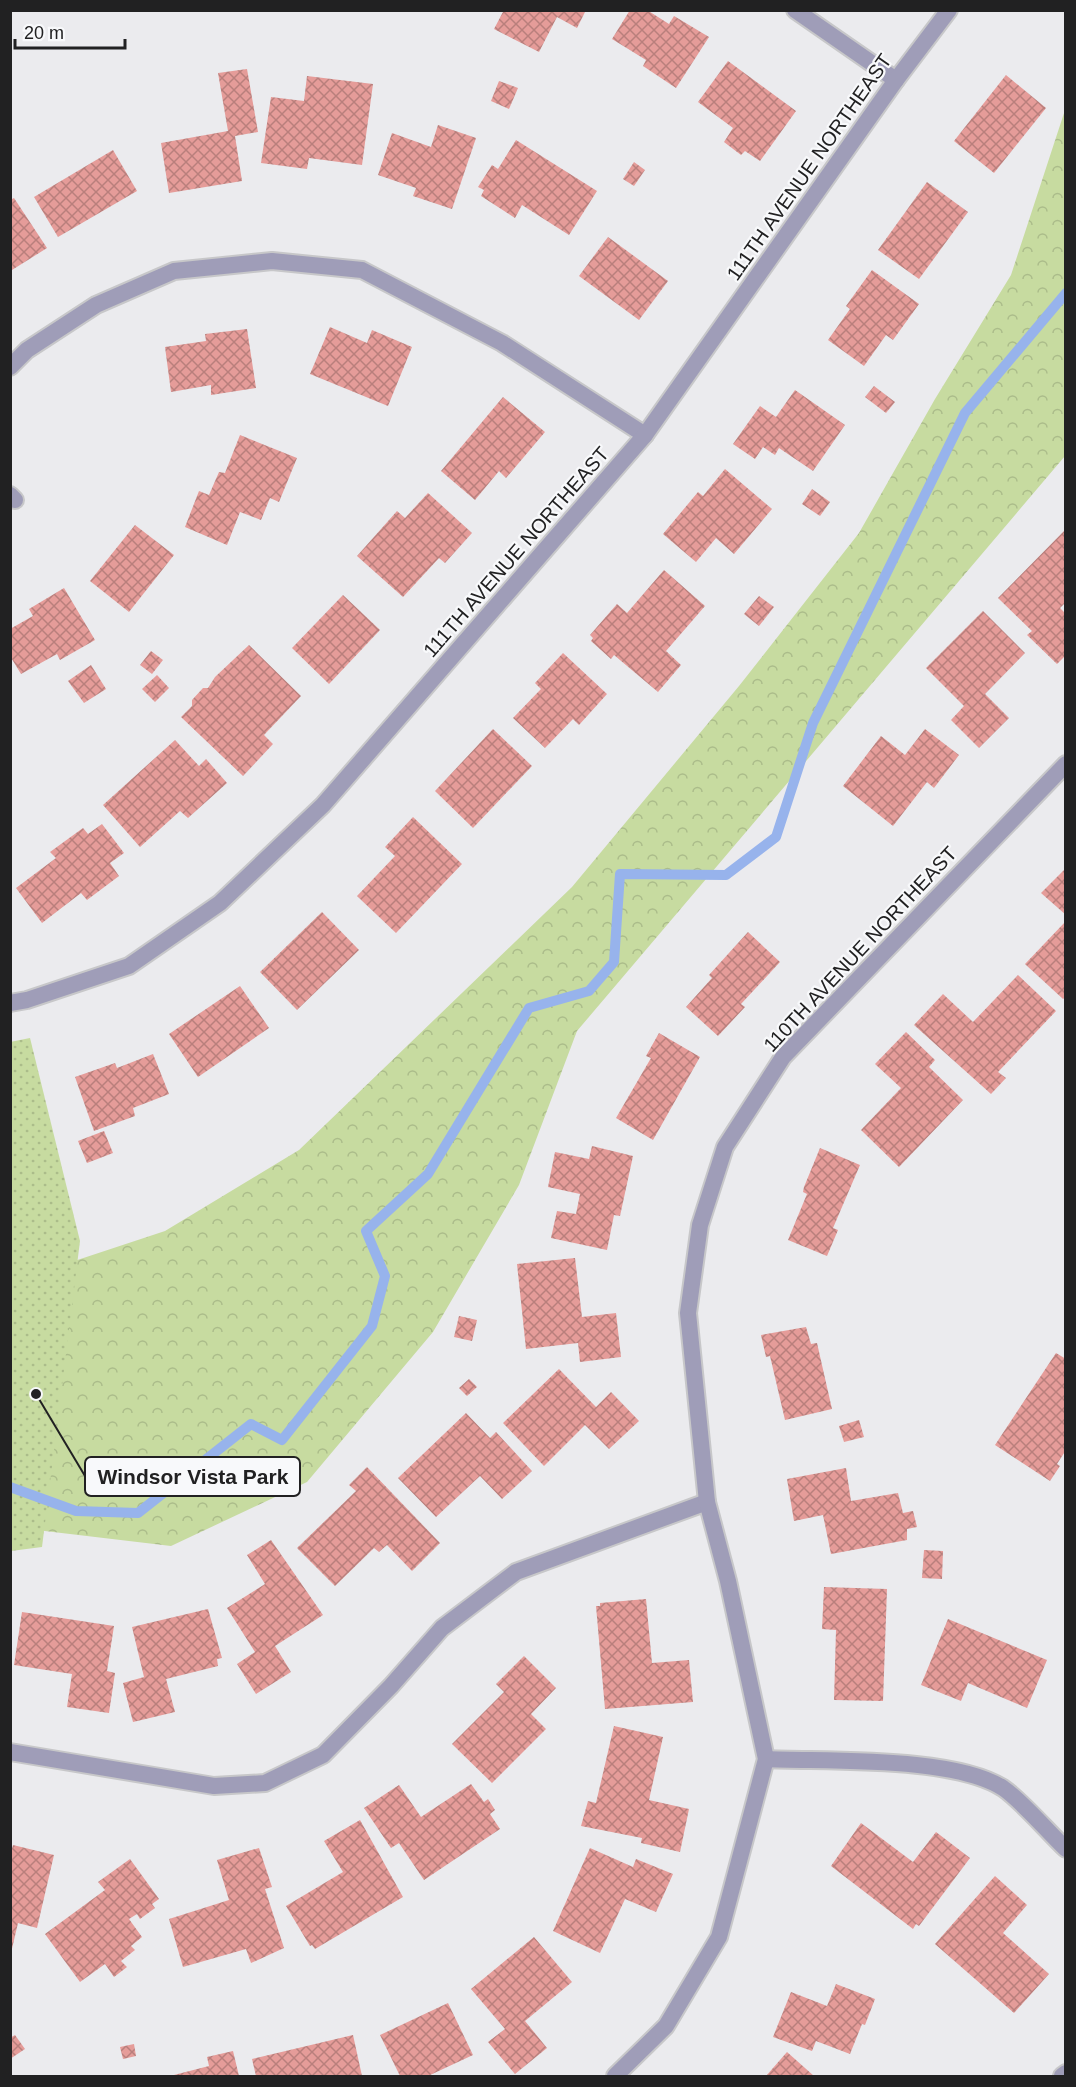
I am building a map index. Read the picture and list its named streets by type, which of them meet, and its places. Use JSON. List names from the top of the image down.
{
  "streets": {
    "street": ["111TH AVENUE NORTHEAST", "110TH AVENUE NORTHEAST"]
  },
  "places": ["Windsor Vista Park"],
  "scale_bar": "20 m"
}
